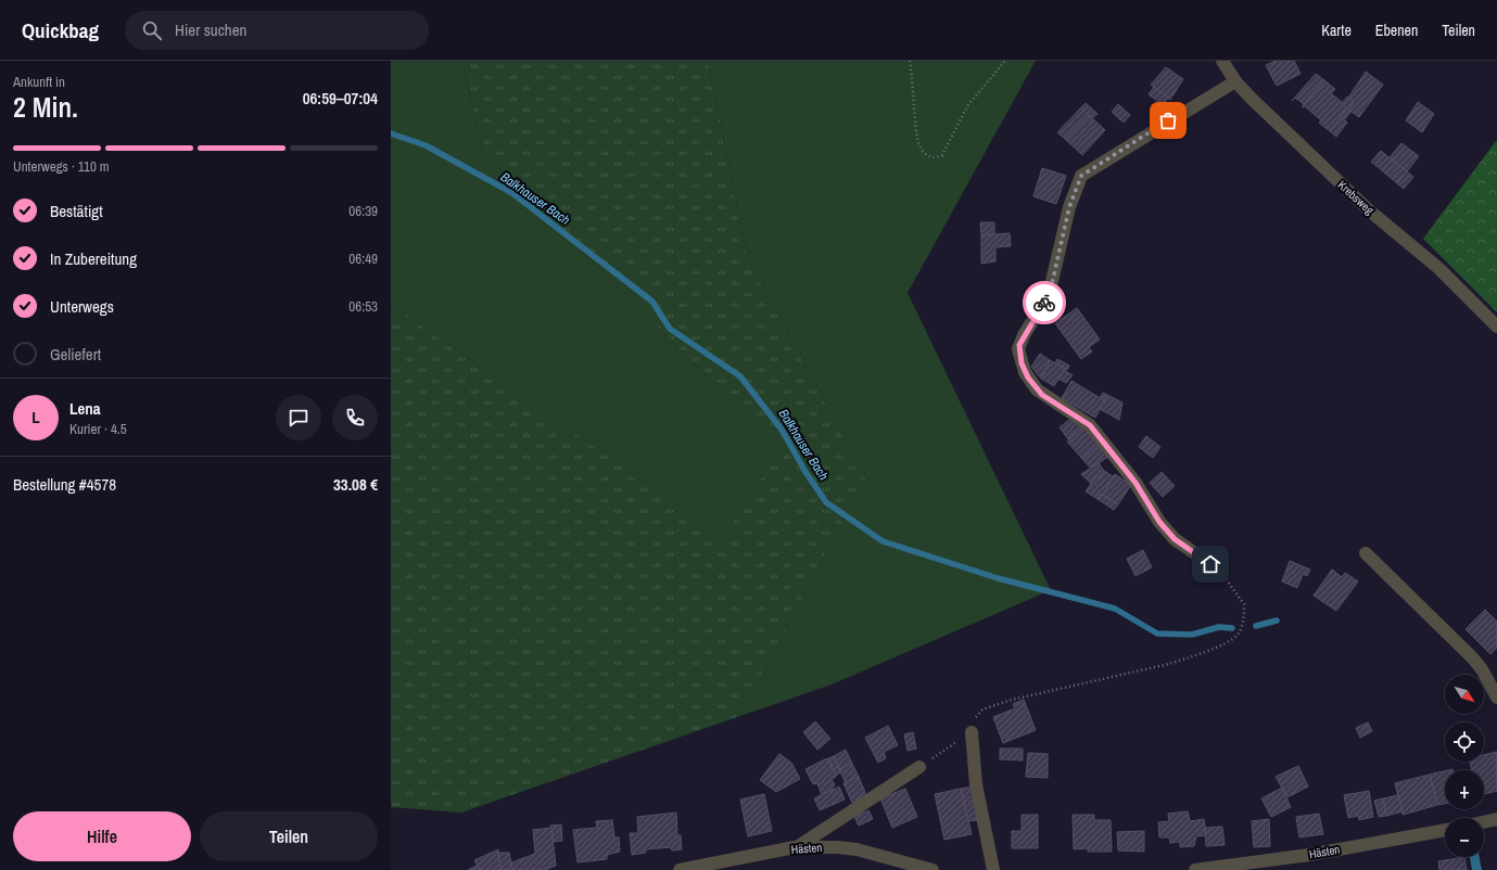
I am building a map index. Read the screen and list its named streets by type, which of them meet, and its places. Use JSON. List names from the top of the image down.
{
  "streets": {
    "street": ["Krebsweg", "Hästen"]
  },
  "water": ["Balkhauser Bach"],
  "north": "bottom right",
  "page": {
    "header": "Quickbag",
    "search": "Hier suchen",
    "nav": ["Karte", "Ebenen", "Teilen"],
    "heading": ["2 Min.", "Ankunft in", "06:59–07:04"],
    "panel": [
      "Lena",
      "Kurier · 4.5",
      "Bestellung #4578",
      "33.08 €"
    ],
    "bar": "Unterwegs · 110 m",
    "list": [
      ["Bestätigt", "06:39"],
      ["In Zubereitung", "06:49"],
      ["Unterwegs", "06:53"],
      "Geliefert"
    ],
    "round": "L",
    "map_buttons": ["+", "−"],
    "buttons": ["Hilfe", "Teilen"]
  }
}
